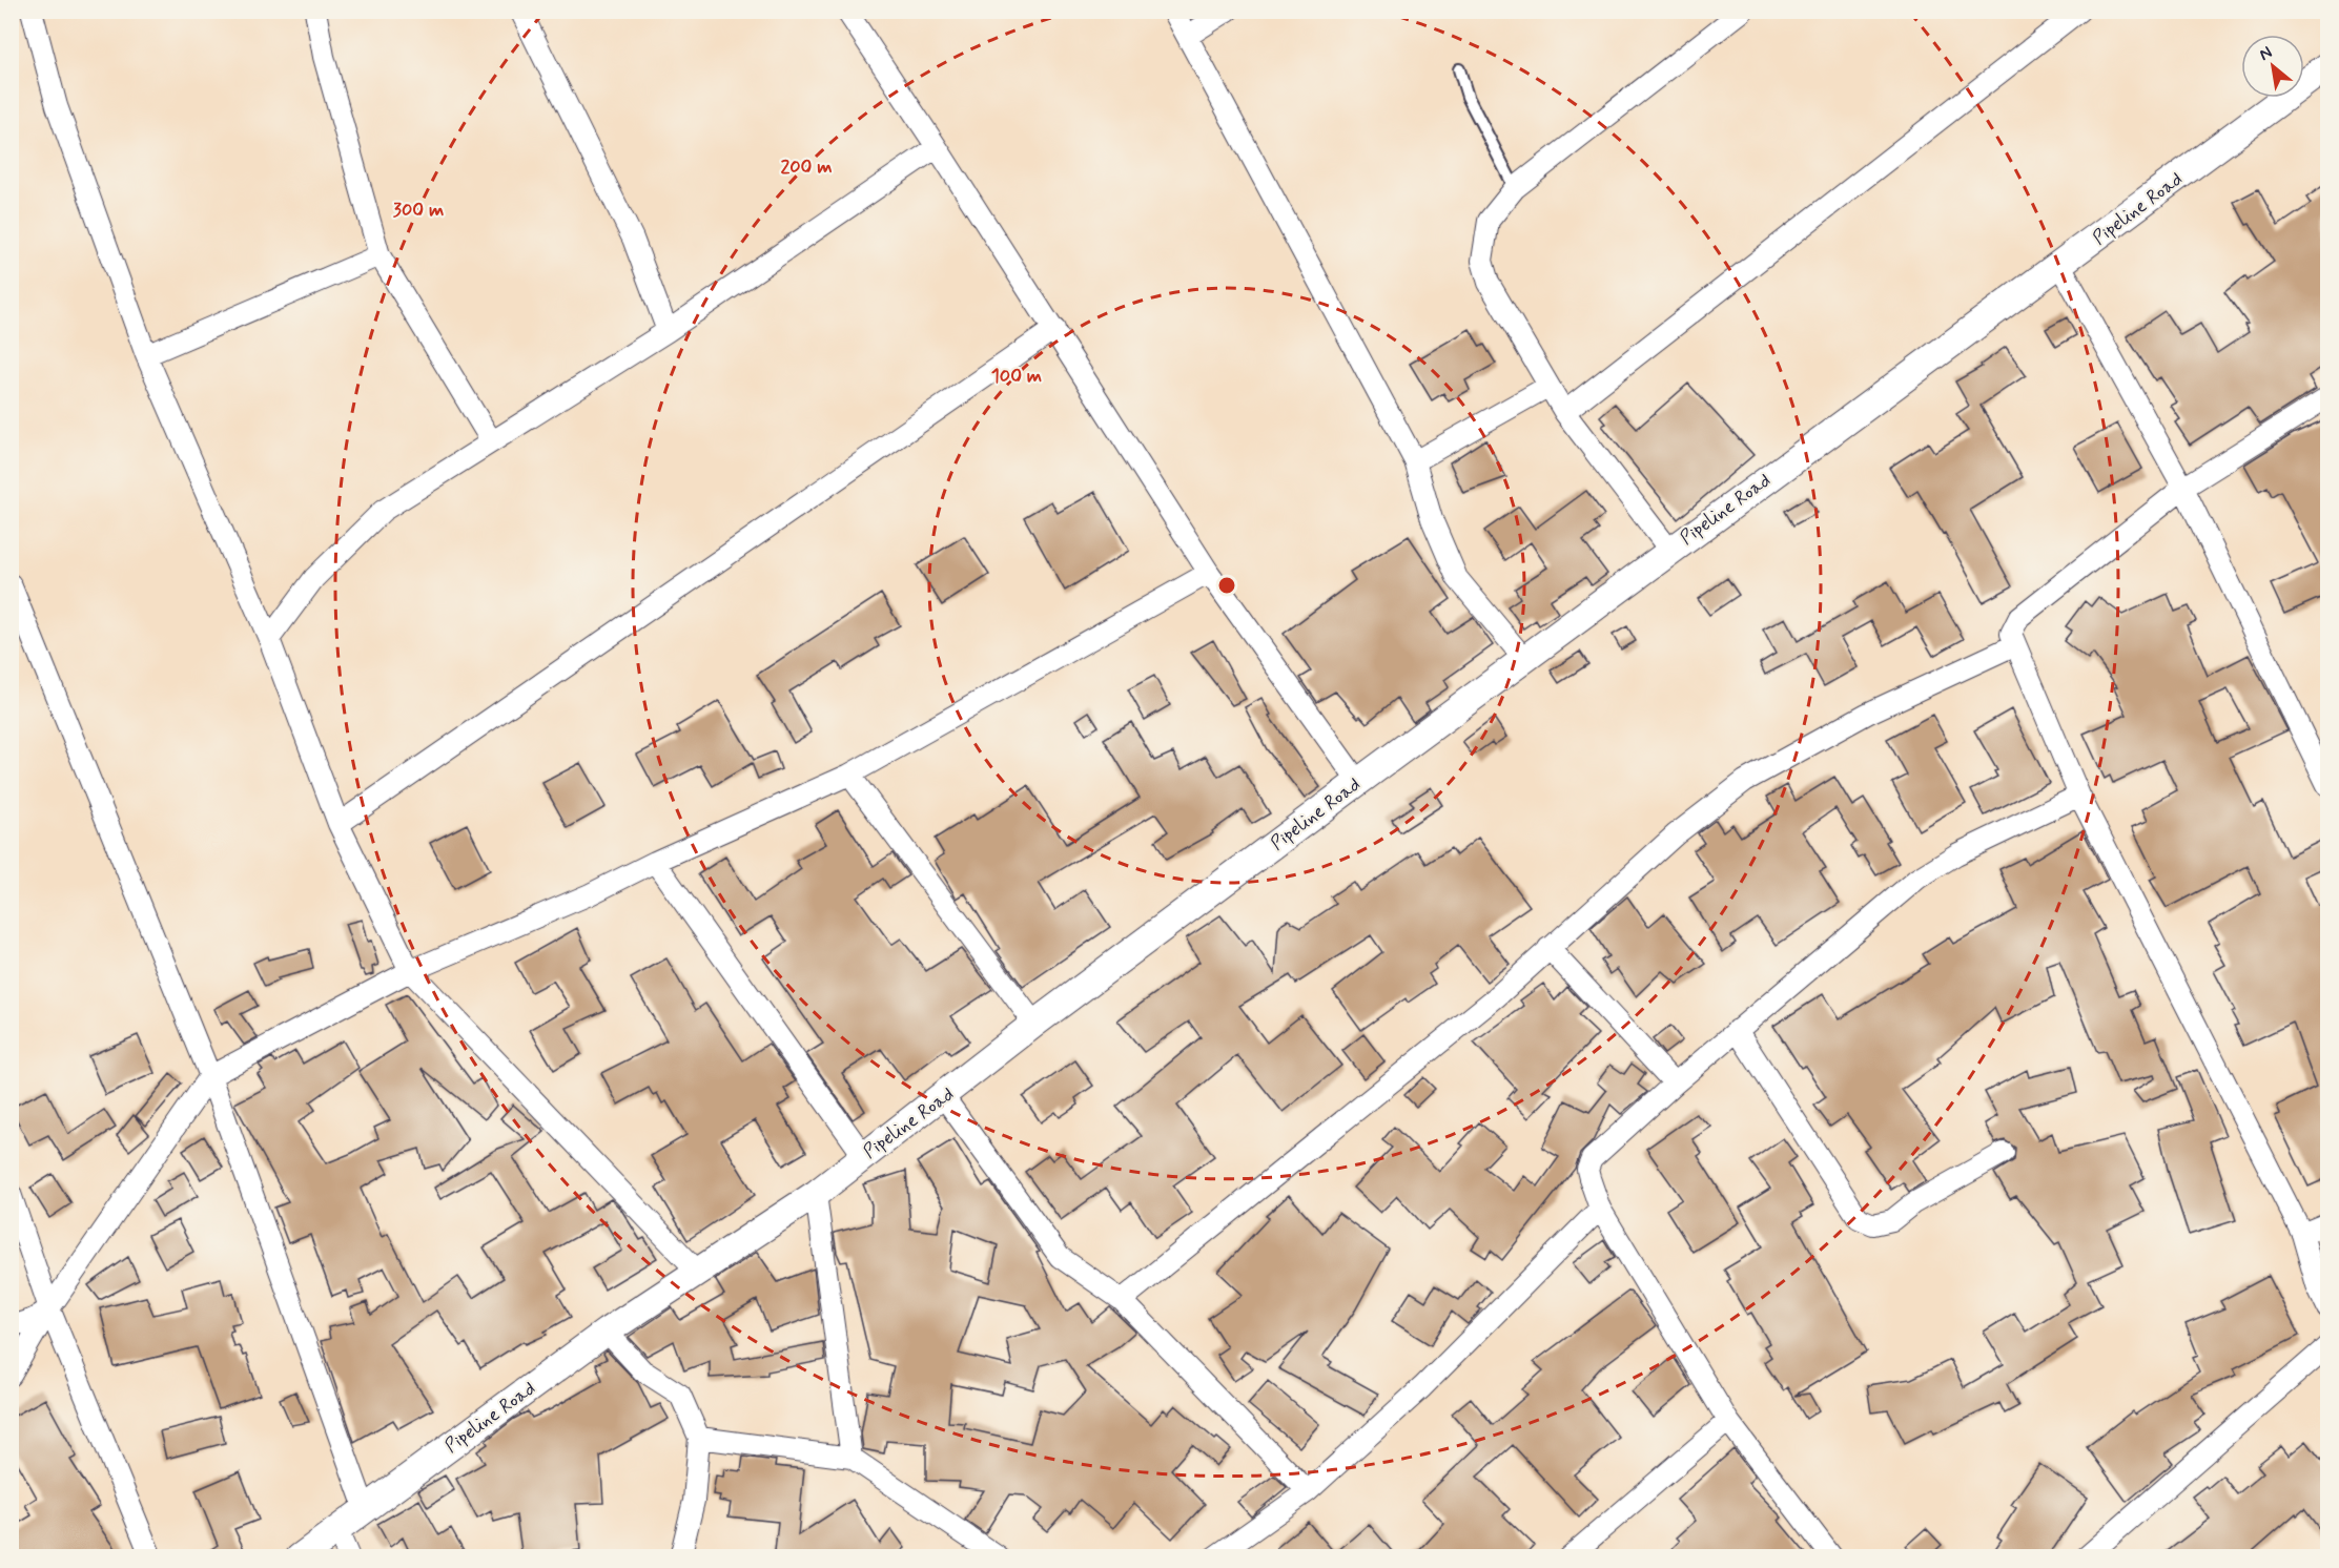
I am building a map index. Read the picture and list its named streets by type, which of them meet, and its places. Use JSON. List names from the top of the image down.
{
  "streets": {
    "street": ["Pipeline Road"]
  },
  "north": "top left",
  "rings": ["200 m", "300 m", "100 m"]
}
